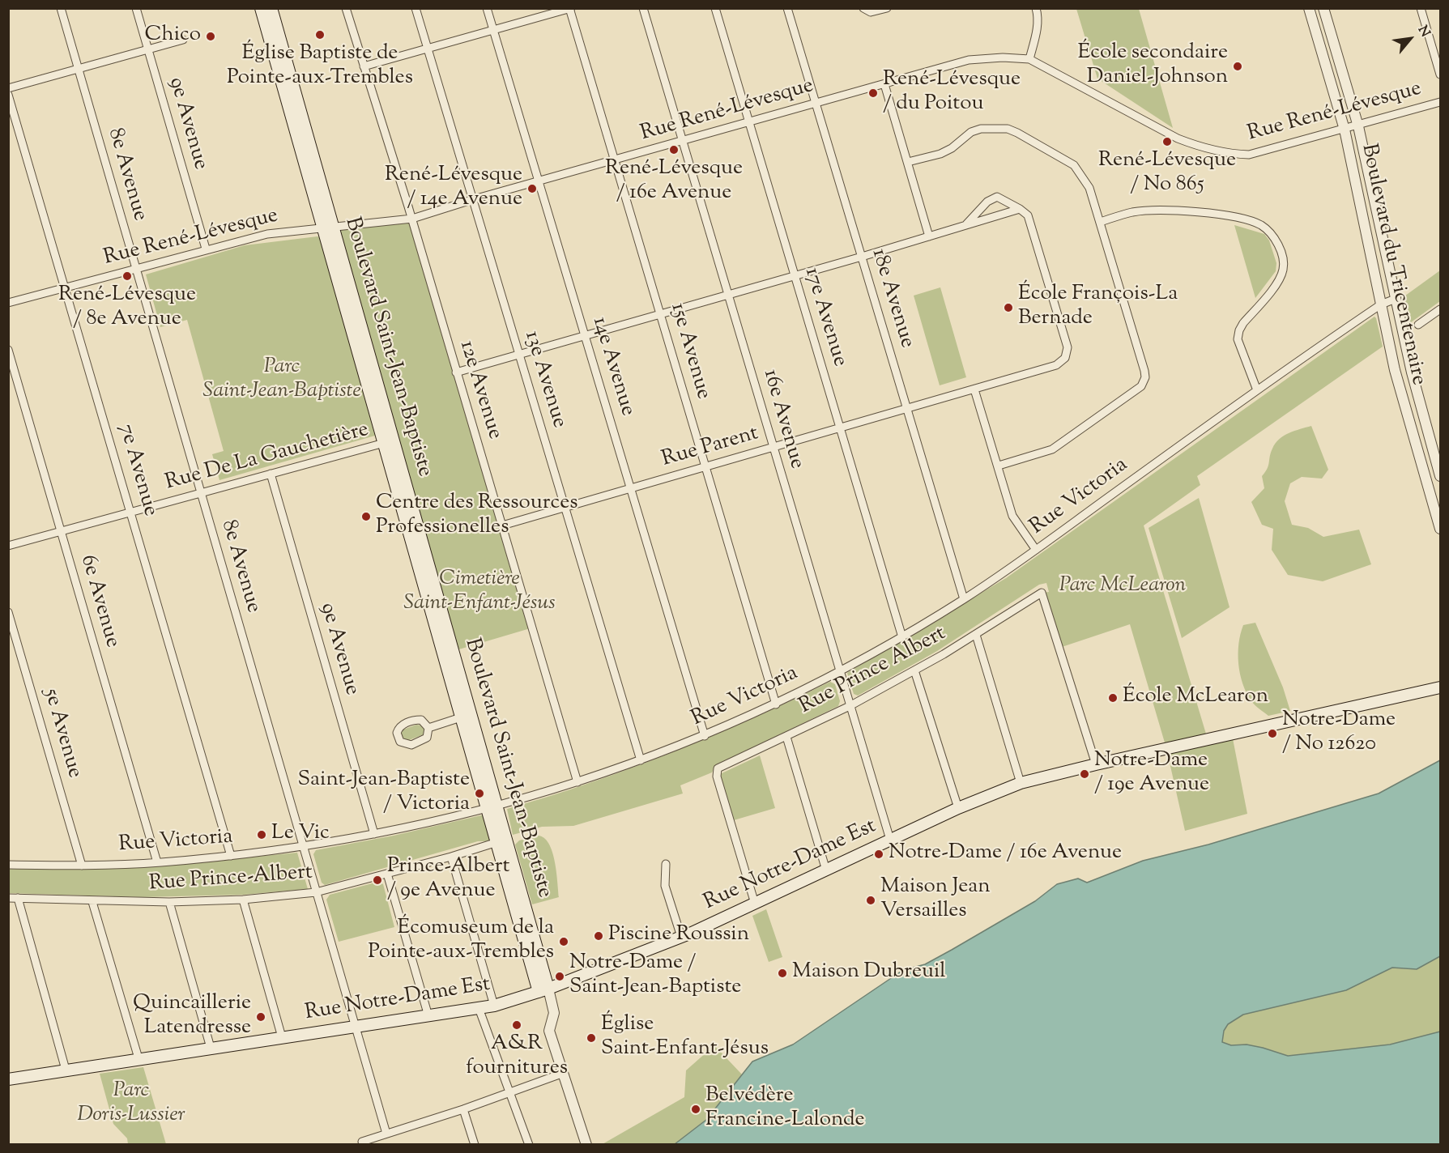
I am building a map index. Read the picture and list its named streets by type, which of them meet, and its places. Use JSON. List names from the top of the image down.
{
  "streets": {
    "main road": ["Boulevard Saint-Jean-Baptiste", "Rue Notre-Dame Est"],
    "street": [
      "Rue René-Lévesque",
      "9e Avenue",
      "8e Avenue",
      "Boulevard du Tricentenaire",
      "18e Avenue",
      "17e Avenue",
      "15e Avenue",
      "14e Avenue",
      "13e Avenue",
      "12e Avenue",
      "16e Avenue",
      "Rue Parent",
      "Rue De La Gauchetière",
      "7e Avenue",
      "Rue Victoria",
      "6e Avenue",
      "Rue Prince Albert",
      "5e Avenue",
      "Rue Prince-Albert"
    ]
  },
  "crossings": [
    ["Rue René-Lévesque", "9e Avenue"],
    ["Rue René-Lévesque", "8e Avenue"],
    ["Rue René-Lévesque", "Boulevard du Tricentenaire"],
    ["Rue René-Lévesque", "18e Avenue"],
    ["Rue René-Lévesque", "17e Avenue"],
    ["Rue René-Lévesque", "Boulevard Saint-Jean-Baptiste"],
    ["Rue René-Lévesque", "15e Avenue"],
    ["Rue René-Lévesque", "14e Avenue"],
    ["Rue René-Lévesque", "13e Avenue"],
    ["Rue René-Lévesque", "12e Avenue"],
    ["Rue René-Lévesque", "16e Avenue"],
    ["Rue René-Lévesque", "7e Avenue"],
    ["9e Avenue", "Rue De La Gauchetière"],
    ["9e Avenue", "Rue Victoria"],
    ["8e Avenue", "Rue De La Gauchetière"],
    ["8e Avenue", "Rue Victoria"],
    ["8e Avenue", "Rue Notre-Dame Est"],
    ["8e Avenue", "Rue Prince-Albert"],
    ["Boulevard du Tricentenaire", "Rue Victoria"],
    ["18e Avenue", "Rue Parent"],
    ["18e Avenue", "Rue Victoria"],
    ["17e Avenue", "Rue Parent"],
    ["17e Avenue", "Rue Victoria"],
    ["Boulevard Saint-Jean-Baptiste", "Rue De La Gauchetière"],
    ["Boulevard Saint-Jean-Baptiste", "Rue Victoria"],
    ["Boulevard Saint-Jean-Baptiste", "Rue Notre-Dame Est"],
    ["Boulevard Saint-Jean-Baptiste", "Rue Prince-Albert"],
    ["15e Avenue", "Rue Parent"],
    ["15e Avenue", "Rue Victoria"],
    ["14e Avenue", "Rue Parent"],
    ["14e Avenue", "Rue Victoria"],
    ["13e Avenue", "Rue Parent"],
    ["13e Avenue", "Rue Victoria"],
    ["12e Avenue", "Rue Parent"],
    ["12e Avenue", "Rue Victoria"],
    ["16e Avenue", "Rue Parent"],
    ["16e Avenue", "Rue Victoria"],
    ["16e Avenue", "Rue Prince Albert"],
    ["16e Avenue", "Rue Notre-Dame Est"],
    ["Rue De La Gauchetière", "7e Avenue"],
    ["Rue De La Gauchetière", "6e Avenue"],
    ["7e Avenue", "Rue Victoria"],
    ["Rue Victoria", "6e Avenue"],
    ["Rue Victoria", "5e Avenue"],
    ["Rue Prince Albert", "Rue Notre-Dame Est"]
  ],
  "parks": [
    "Parc Saint-Jean-Baptiste",
    "Cimetière Saint-Enfant-Jésus",
    "Parc McLearon",
    "Parc Doris-Lussier"
  ],
  "places": [
    "Église Baptiste de Pointe-aux-Trembles",
    "Chico",
    "École secondaire Daniel-Johnson",
    "René-Lévesque / du Poitou",
    "René-Lévesque / No 865",
    "René-Lévesque / 16e Avenue",
    "René-Lévesque / 14e Avenue",
    "René-Lévesque / 8e Avenue",
    "École François-La Bernade",
    "Centre des Ressources Professionelles",
    "École McLearon",
    "Notre-Dame / No 12620",
    "Notre-Dame / 19e Avenue",
    "Saint-Jean-Baptiste / Victoria",
    "Le Vic",
    "Notre-Dame / 16e Avenue",
    "Prince-Albert / 9e Avenue",
    "Maison Jean Versailles",
    "Piscine Roussin",
    "Écomuseum de la Pointe-aux-Trembles",
    "Maison Dubreuil",
    "Notre-Dame / Saint-Jean-Baptiste",
    "Quincaillerie Latendresse",
    "A&R fournitures",
    "Église Saint-Enfant-Jésus",
    "Belvédère Francine-Lalonde"
  ],
  "north": "top right"
}
